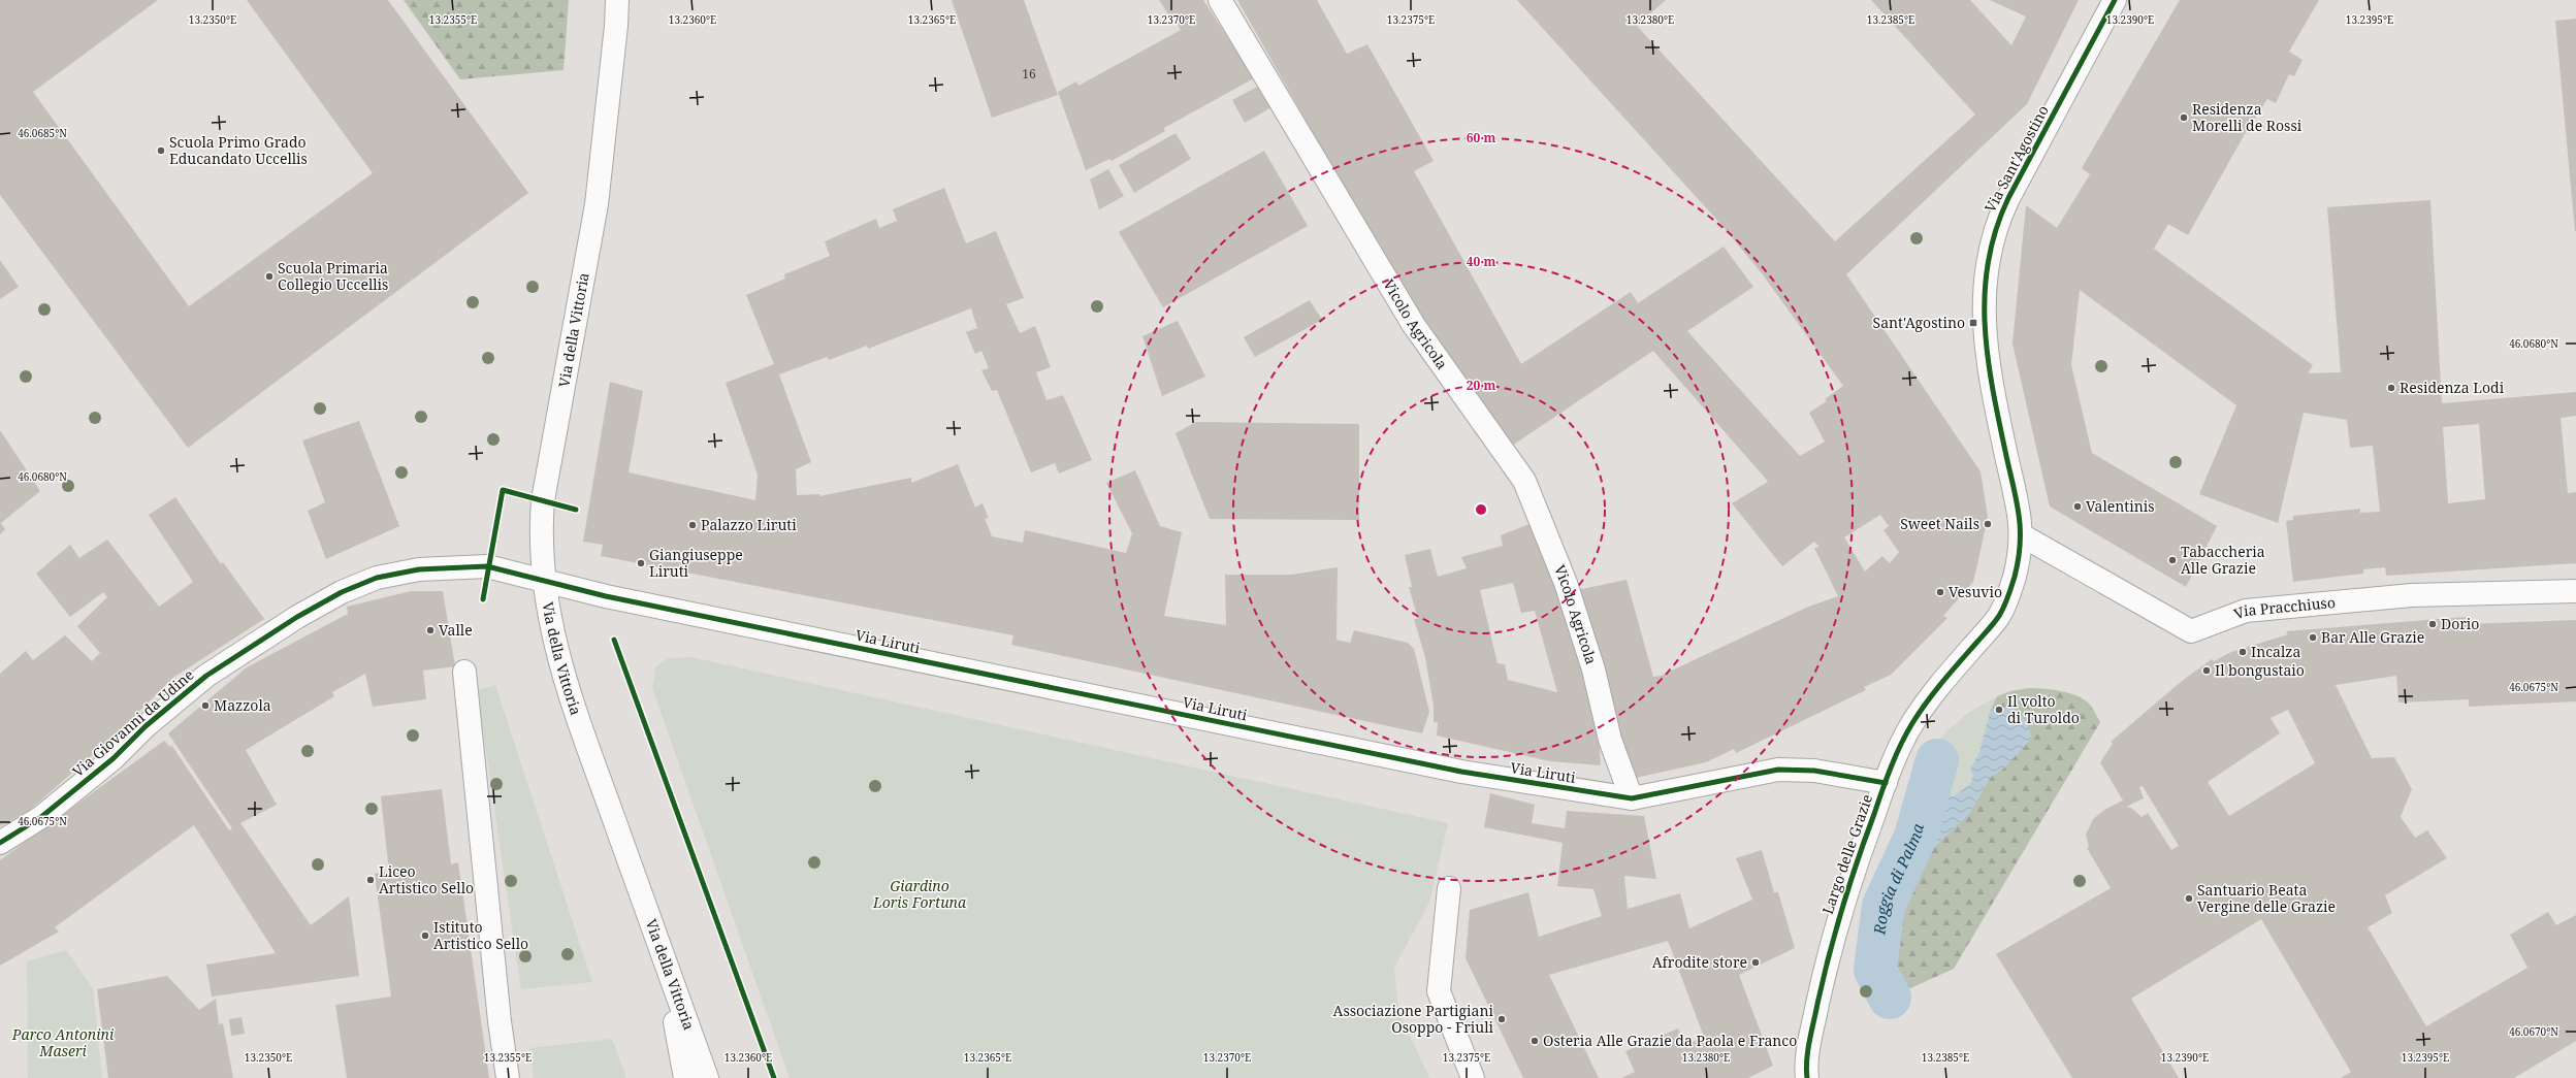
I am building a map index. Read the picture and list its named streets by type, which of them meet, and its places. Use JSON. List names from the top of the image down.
{
  "streets": {
    "street": [
      "Via Sant'Agostino",
      "Vicolo Agricola",
      "Via della Vittoria",
      "Via Pracchiuso",
      "Via Liruti",
      "Via Giovanni da Udine",
      "Largo delle Grazie"
    ]
  },
  "crossings": [
    ["Via Sant'Agostino", "Via Pracchiuso"],
    ["Via Sant'Agostino", "Largo delle Grazie"],
    ["Vicolo Agricola", "Via Liruti"],
    ["Via della Vittoria", "Via Liruti"],
    ["Via della Vittoria", "Via Giovanni da Udine"],
    ["Via Pracchiuso", "Largo delle Grazie"],
    ["Via Liruti", "Via Giovanni da Udine"],
    ["Via Liruti", "Largo delle Grazie"]
  ],
  "water": ["Roggia di Palma"],
  "parks": ["Giardino Loris Fortuna", "Parco Antonini Maseri"],
  "places": {
    "other": [
      "Residenza Morelli de Rossi",
      "Scuola Primo Grado Educandato Uccellis",
      "Scuola Primaria Collegio Uccellis",
      "Residenza Lodi",
      "Valentinis",
      "Sweet Nails",
      "Palazzo Liruti",
      "Tabaccheria Alle Grazie",
      "Giangiuseppe Liruti",
      "Vesuvio",
      "Dorio",
      "Valle",
      "Bar Alle Grazie",
      "Incalza",
      "Il bongustaio",
      "Mazzola",
      "Il volto di Turoldo",
      "Liceo Artistico Sello",
      "Santuario Beata Vergine delle Grazie",
      "Istituto Artistico Sello",
      "Afrodite store",
      "Associazione Partigiani Osoppo - Friuli",
      "Osteria Alle Grazie da Paola e Franco"
    ],
    "transit": ["Sant'Agostino"]
  },
  "house_numbers": ["16"],
  "coordinates": [
    "13.2350°E",
    "13.2355°E",
    "13.2360°E",
    "13.2365°E",
    "13.2370°E",
    "13.2375°E",
    "13.2380°E",
    "13.2385°E",
    "13.2390°E",
    "13.2395°E",
    "46.0685°N",
    "46.0680°N",
    "46.0675°N",
    "46.0670°N"
  ],
  "rings": ["60 m", "40 m", "20 m"]
}
